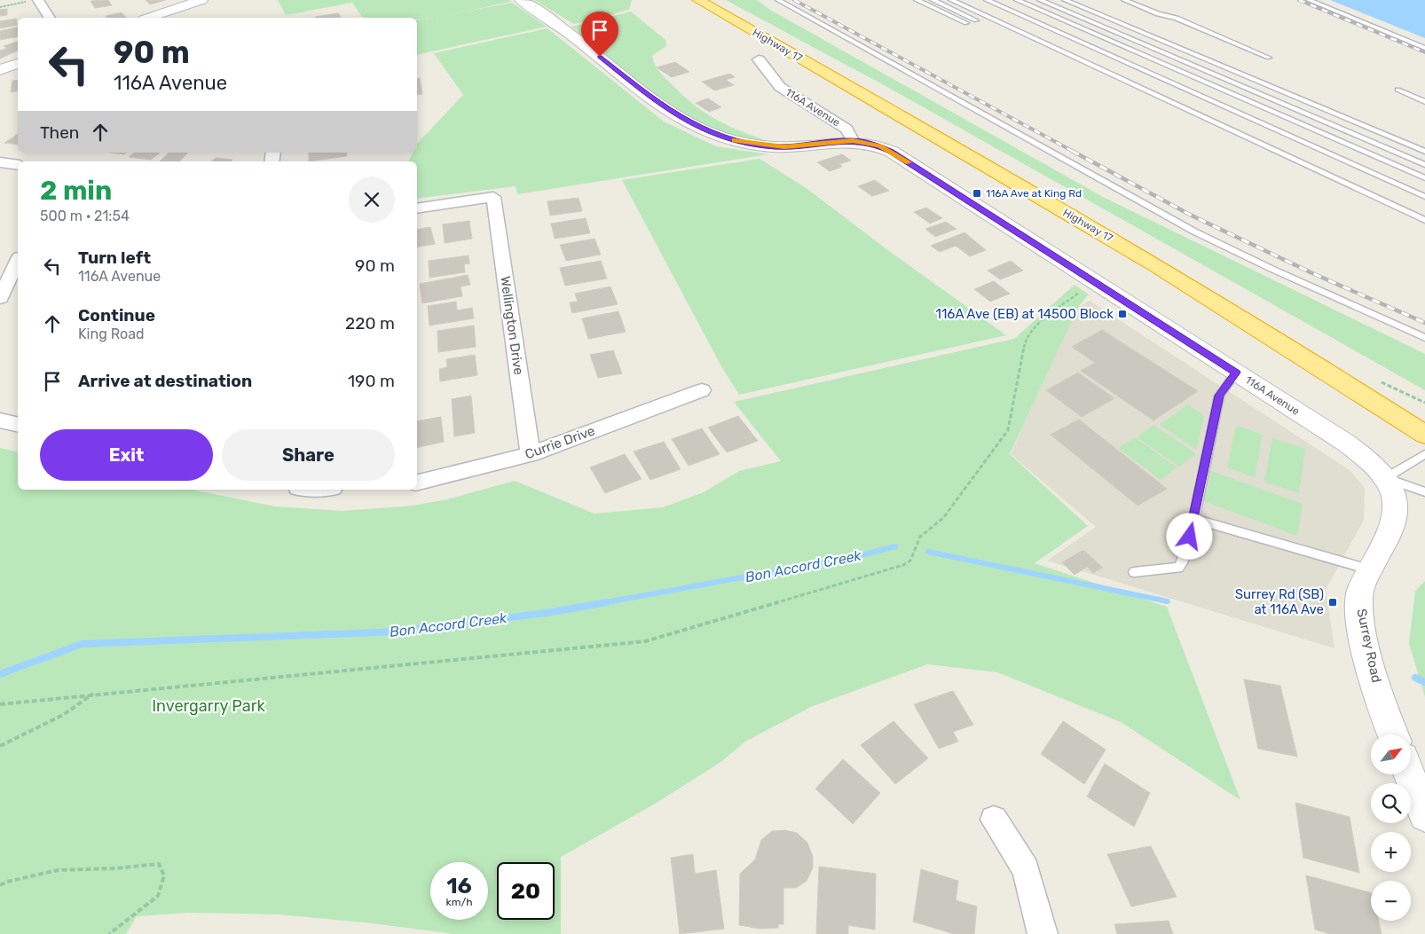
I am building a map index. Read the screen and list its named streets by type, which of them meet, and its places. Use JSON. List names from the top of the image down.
{
  "streets": {
    "highway": ["Highway 17"],
    "street": [
      "116A Avenue",
      "Wellington Drive",
      "Currie Drive",
      "Surrey Road"
    ]
  },
  "crossings": [
    ["116A Avenue", "Surrey Road"],
    ["Wellington Drive", "Currie Drive"]
  ],
  "water": ["Bon Accord Creek"],
  "parks": ["Invergarry Park"],
  "places": {
    "transit": ["116A Ave at King Rd", "116A Ave (EB) at 14500 Block", "Surrey Rd (SB) at 116A Ave"]
  },
  "north": "top right",
  "page": {
    "turn": ["90 m", "116A Avenue"],
    "then": "Then",
    "heading": ["2 min", "500 m · 21:54"],
    "list": [
      {
        "name": "Turn left",
        "note": "116A Avenue",
        "value": "90 m"
      },
      {
        "name": "Continue",
        "note": "King Road",
        "value": "220 m"
      },
      {
        "name": "Arrive at destination",
        "value": "190 m"
      }
    ],
    "buttons": ["Exit", "Share"],
    "map_buttons": ["+", "−"],
    "speed": "16 km/h",
    "limit": "20"
  }
}
